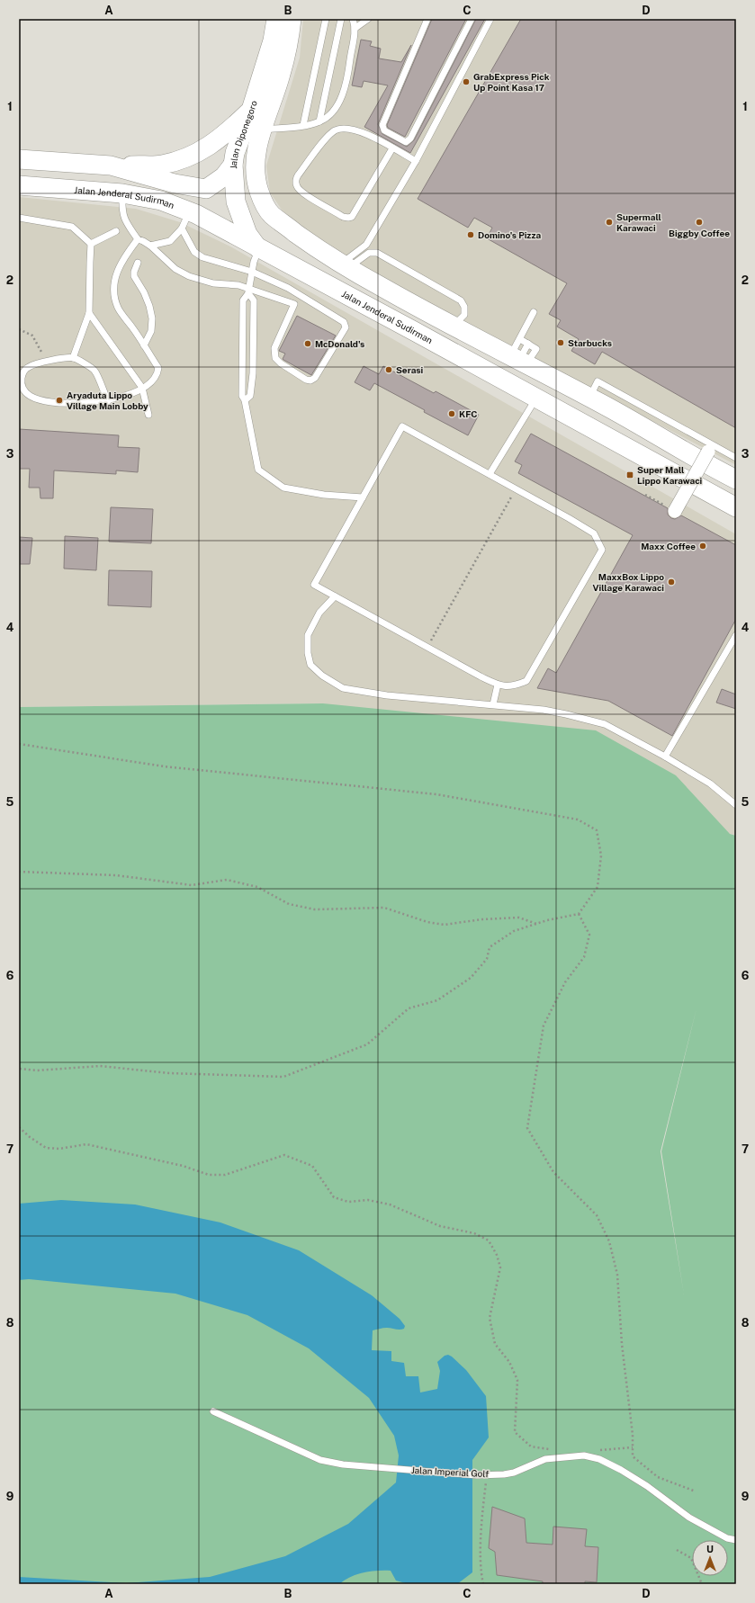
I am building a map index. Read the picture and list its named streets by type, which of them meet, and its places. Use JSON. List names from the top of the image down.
{
  "streets": {
    "street": ["Jalan Diponegoro", "Jalan Jenderal Sudirman"],
    "lane": ["Jalan Imperial Golf"]
  },
  "crossings": [
    ["Jalan Diponegoro", "Jalan Jenderal Sudirman"]
  ],
  "places": {
    "other": [
      "GrabExpress Pick Up Point Kasa 17",
      "Supermall Karawaci",
      "Biggby Coffee",
      "Domino's Pizza",
      "Starbucks",
      "McDonald's",
      "Serasi",
      "Aryaduta Lippo Village Main Lobby",
      "KFC",
      "Maxx Coffee",
      "MaxxBox Lippo Village Karawaci"
    ],
    "transit": ["Super Mall Lippo Karawaci"]
  },
  "north": "top",
  "grid": {
    "columns": [
      "A",
      "B",
      "C",
      "D"
    ],
    "rows": [
      "1",
      "2",
      "3",
      "4",
      "5",
      "6",
      "7",
      "8",
      "9"
    ]
  }
}
